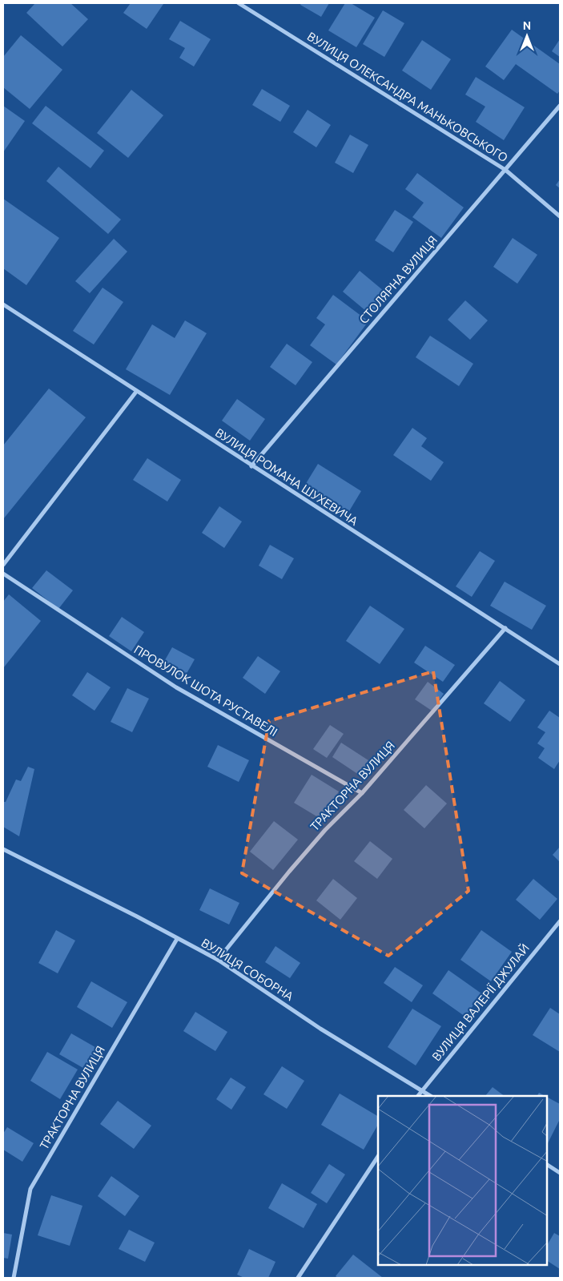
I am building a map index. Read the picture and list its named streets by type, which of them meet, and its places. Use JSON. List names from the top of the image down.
{
  "streets": {
    "street": [
      "ВУЛИЦЯ ОЛЕКСАНДРА МАНЬКОВСЬКОГО",
      "СТОЛЯРНА ВУЛИЦЯ",
      "ВУЛИЦЯ РОМАНА ШУХЕВИЧА",
      "ПРОВУЛОК ШОТА РУСТАВЕЛІ",
      "ТРАКТОРНА ВУЛИЦЯ",
      "ВУЛИЦЯ СОБОРНА",
      "ВУЛИЦЯ ВАЛЕРІЇ ДЖУЛАЙ"
    ]
  },
  "crossings": [
    ["ВУЛИЦЯ ОЛЕКСАНДРА МАНЬКОВСЬКОГО", "СТОЛЯРНА ВУЛИЦЯ"],
    ["СТОЛЯРНА ВУЛИЦЯ", "ВУЛИЦЯ РОМАНА ШУХЕВИЧА"],
    ["ВУЛИЦЯ РОМАНА ШУХЕВИЧА", "ТРАКТОРНА ВУЛИЦЯ"],
    ["ПРОВУЛОК ШОТА РУСТАВЕЛІ", "ТРАКТОРНА ВУЛИЦЯ"],
    ["ТРАКТОРНА ВУЛИЦЯ", "ВУЛИЦЯ СОБОРНА"],
    ["ВУЛИЦЯ СОБОРНА", "ВУЛИЦЯ ВАЛЕРІЇ ДЖУЛАЙ"]
  ],
  "north": "top"
}
